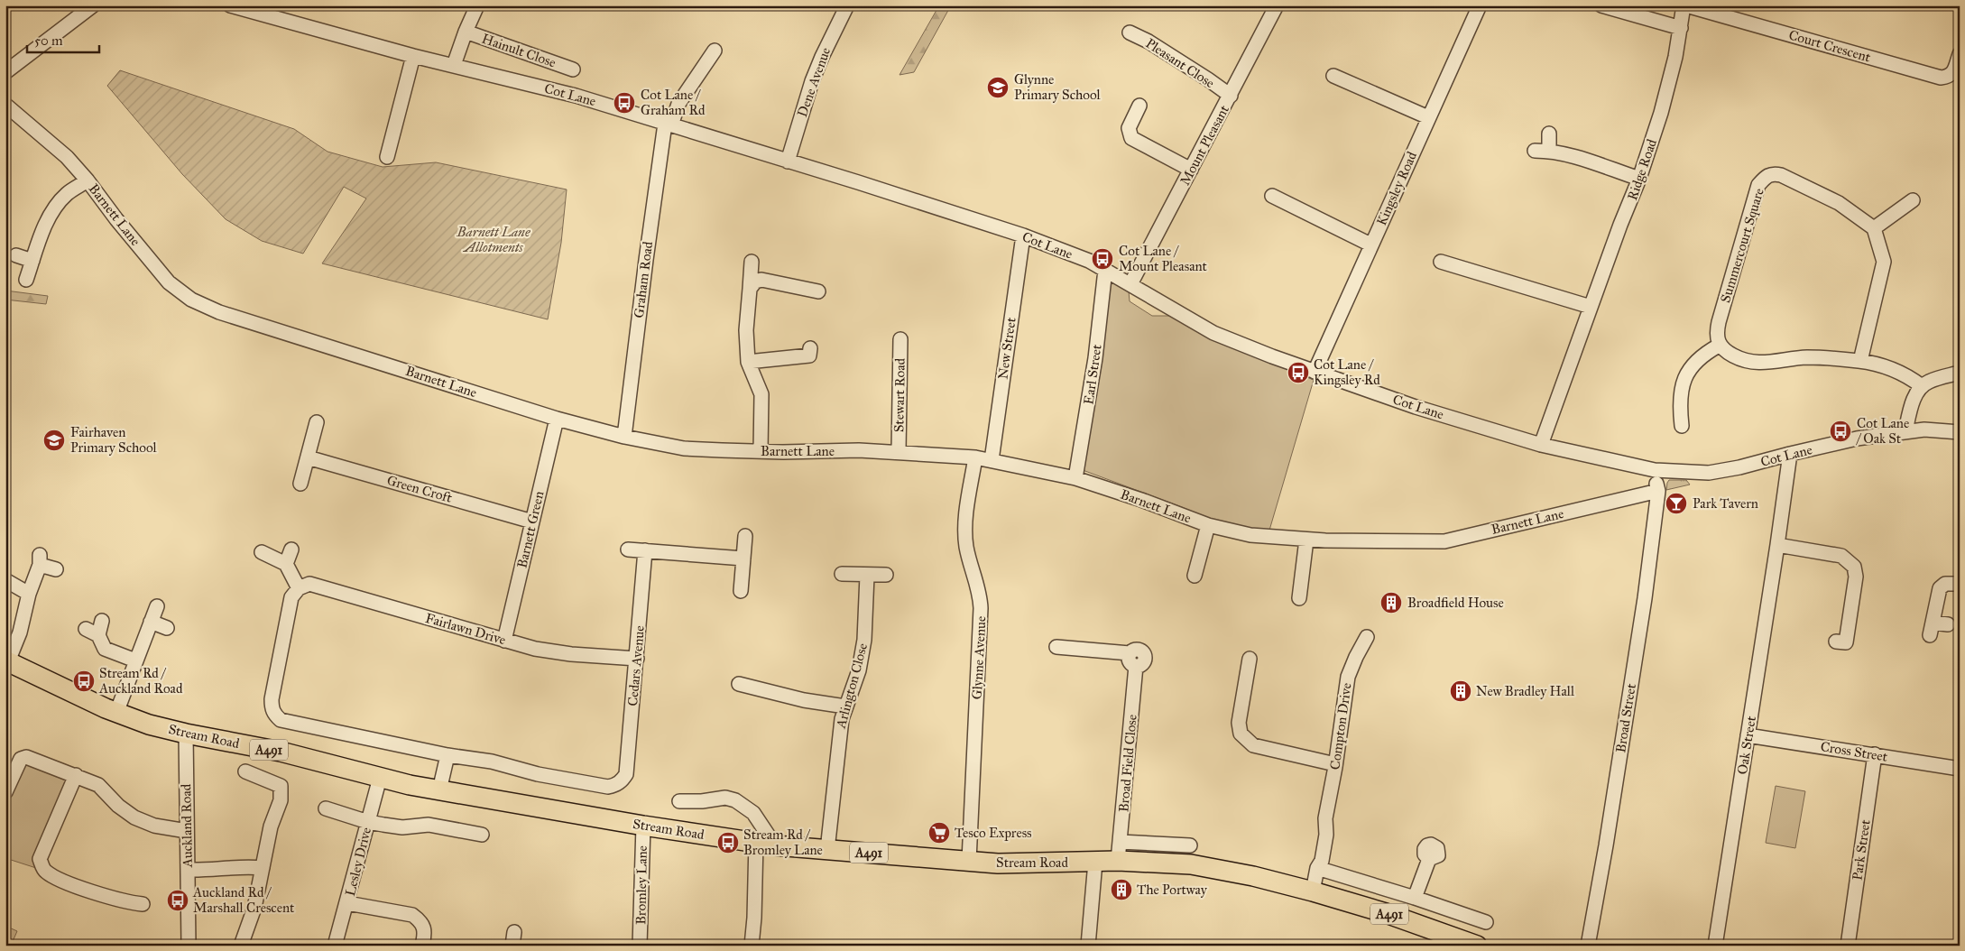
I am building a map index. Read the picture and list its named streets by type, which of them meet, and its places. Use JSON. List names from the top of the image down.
{
  "streets": {
    "highway": ["Stream Road", "A491"],
    "street": [
      "Court Crescent",
      "Hainult Close",
      "Pleasant Close",
      "Dene Avenue",
      "Cot Lane",
      "Mount Pleasant",
      "Ridge Road",
      "Kingsley Road",
      "Barnett Lane",
      "Summercourt Square",
      "Graham Road",
      "New Street",
      "Earl Street",
      "Stewart Road",
      "Green Croft",
      "Barnett Green",
      "Fairlawn Drive",
      "Glynne Avenue",
      "Cedars Avenue",
      "Arlington Close",
      "Broad Street",
      "Compton Drive",
      "Oak Street",
      "Cross Street",
      "Broad Field Close",
      "Auckland Road",
      "Park Street",
      "Lesley Drive",
      "Bromley Lane"
    ]
  },
  "crossings": [
    ["Court Crescent", "Ridge Road"],
    ["Pleasant Close", "Mount Pleasant"],
    ["Dene Avenue", "Cot Lane"],
    ["Cot Lane", "Mount Pleasant"],
    ["Cot Lane", "Ridge Road"],
    ["Cot Lane", "Kingsley Road"],
    ["Cot Lane", "Graham Road"],
    ["Cot Lane", "New Street"],
    ["Cot Lane", "Earl Street"],
    ["Cot Lane", "Oak Street"],
    ["Barnett Lane", "Graham Road"],
    ["Barnett Lane", "New Street"],
    ["Barnett Lane", "Earl Street"],
    ["Barnett Lane", "Stewart Road"],
    ["Barnett Lane", "Barnett Green"],
    ["Barnett Lane", "Glynne Avenue"],
    ["Barnett Lane", "Broad Street"],
    ["Green Croft", "Barnett Green"],
    ["Barnett Green", "Fairlawn Drive"],
    ["Fairlawn Drive", "Cedars Avenue"],
    ["Glynne Avenue", "Stream Road"],
    ["Arlington Close", "Stream Road"],
    ["Compton Drive", "Stream Road"],
    ["Stream Road", "Broad Field Close"],
    ["Stream Road", "Auckland Road"],
    ["Stream Road", "Lesley Drive"],
    ["Stream Road", "Bromley Lane"],
    ["Oak Street", "Cross Street"],
    ["Cross Street", "Park Street"]
  ],
  "parks": ["Barnett Lane Allotments"],
  "places": {
    "school or university": ["Glynne Primary School", "Fairhaven Primary School"],
    "bus stop": [
      "Cot Lane / Graham Rd",
      "Cot Lane / Mount Pleasant",
      "Cot Lane / Kingsley Rd",
      "Cot Lane / Oak St",
      "Stream Rd / Auckland Road",
      "Stream Rd / Bromley Lane",
      "Auckland Rd / Marshall Crescent"
    ],
    "bar": ["Park Tavern"],
    "building": ["Broadfield House", "New Bradley Hall", "The Portway"],
    "supermarket": ["Tesco Express"]
  },
  "scale_bar": "50 m"
}
